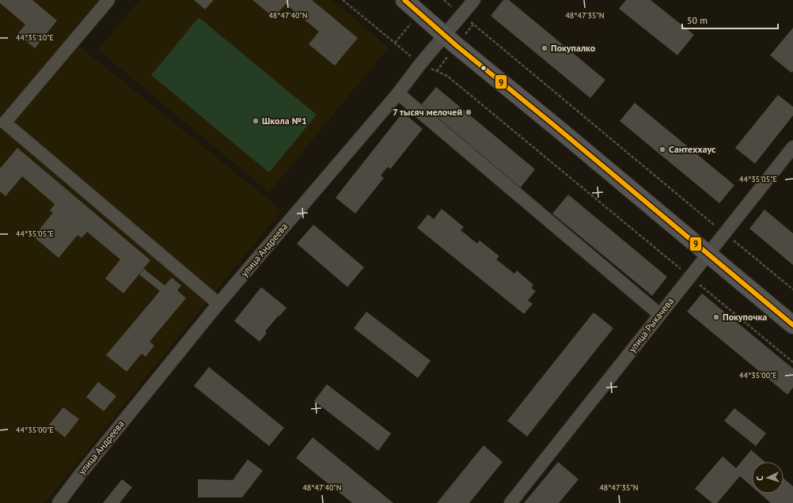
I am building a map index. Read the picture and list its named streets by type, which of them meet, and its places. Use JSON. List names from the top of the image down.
{
  "streets": {
    "street": ["улица Андреева", "улица Рыкачева"]
  },
  "places": [
    "Покупалко",
    "7 тысяч мелочей",
    "Школа №1",
    "Сантеххаус",
    "Покупочка"
  ],
  "lines": ["transit line 9"],
  "scale_bar": "50 m",
  "north": "left",
  "coordinates": [
    "48°47'40\"N",
    "48°47'35\"N",
    "44°35'10\"E",
    "44°35'05\"E",
    "44°35'00\"E"
  ]
}
